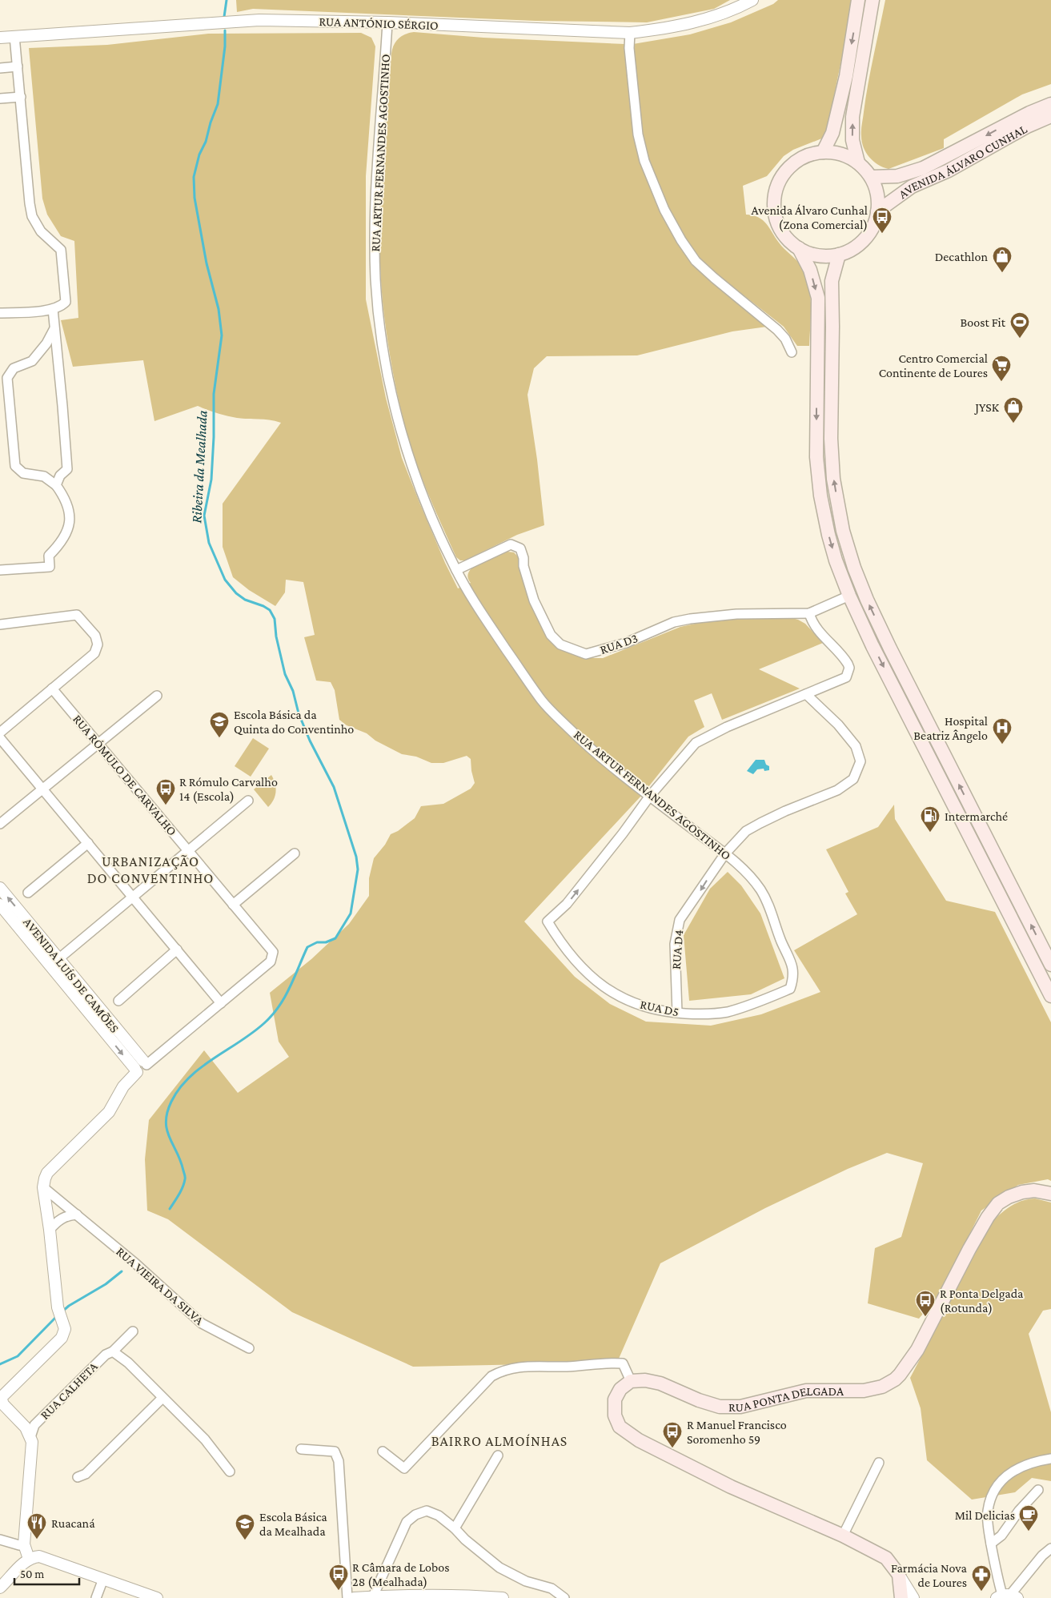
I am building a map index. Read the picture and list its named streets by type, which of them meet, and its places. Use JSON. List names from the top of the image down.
{
  "streets": {
    "main road": ["AVENIDA ÁLVARO CUNHAL", "RUA PONTA DELGADA"],
    "street": [
      "RUA ANTÓNIO SÉRGIO",
      "RUA ARTUR FERNANDES AGOSTINHO",
      "RUA D3",
      "RUA RÓMULO DE CARVALHO",
      "RUA D4",
      "AVENIDA LUÍS DE CAMÕES",
      "RUA D5",
      "RUA VIEIRA DA SILVA",
      "RUA CALHETA"
    ]
  },
  "crossings": [
    ["RUA ANTÓNIO SÉRGIO", "RUA ARTUR FERNANDES AGOSTINHO"],
    ["RUA ARTUR FERNANDES AGOSTINHO", "RUA D3"],
    ["RUA ARTUR FERNANDES AGOSTINHO", "RUA D4"],
    ["RUA ARTUR FERNANDES AGOSTINHO", "RUA D5"],
    ["RUA RÓMULO DE CARVALHO", "AVENIDA LUÍS DE CAMÕES"],
    ["RUA D4", "RUA D5"]
  ],
  "one_way": ["RUA D4"],
  "districts": ["URBANIZAÇÃO DO CONVENTINHO", "BAIRRO ALMOÍNHAS"],
  "water": ["Ribeira da Mealhada"],
  "places": {
    "bus stop": [
      "Avenida Álvaro Cunhal (Zona Comercial)",
      "R Rómulo Carvalho 14 (Escola)",
      "R Ponta Delgada (Rotunda)",
      "R Manuel Francisco Soromenho 59",
      "R Câmara de Lobos 28 (Mealhada)"
    ],
    "shop": ["Decathlon", "JYSK"],
    "sports": ["Boost Fit"],
    "supermarket": ["Centro Comercial Continente de Loures"],
    "school or university": ["Escola Básica da Quinta do Conventinho", "Escola Básica da Mealhada"],
    "hospital": ["Hospital Beatriz Ângelo"],
    "fuel station": ["Intermarché"],
    "cafe": ["Mil Delicias"],
    "restaurant": ["Ruacaná"],
    "pharmacy": ["Farmácia Nova de Loures"]
  },
  "scale_bar": "50 m"
}
